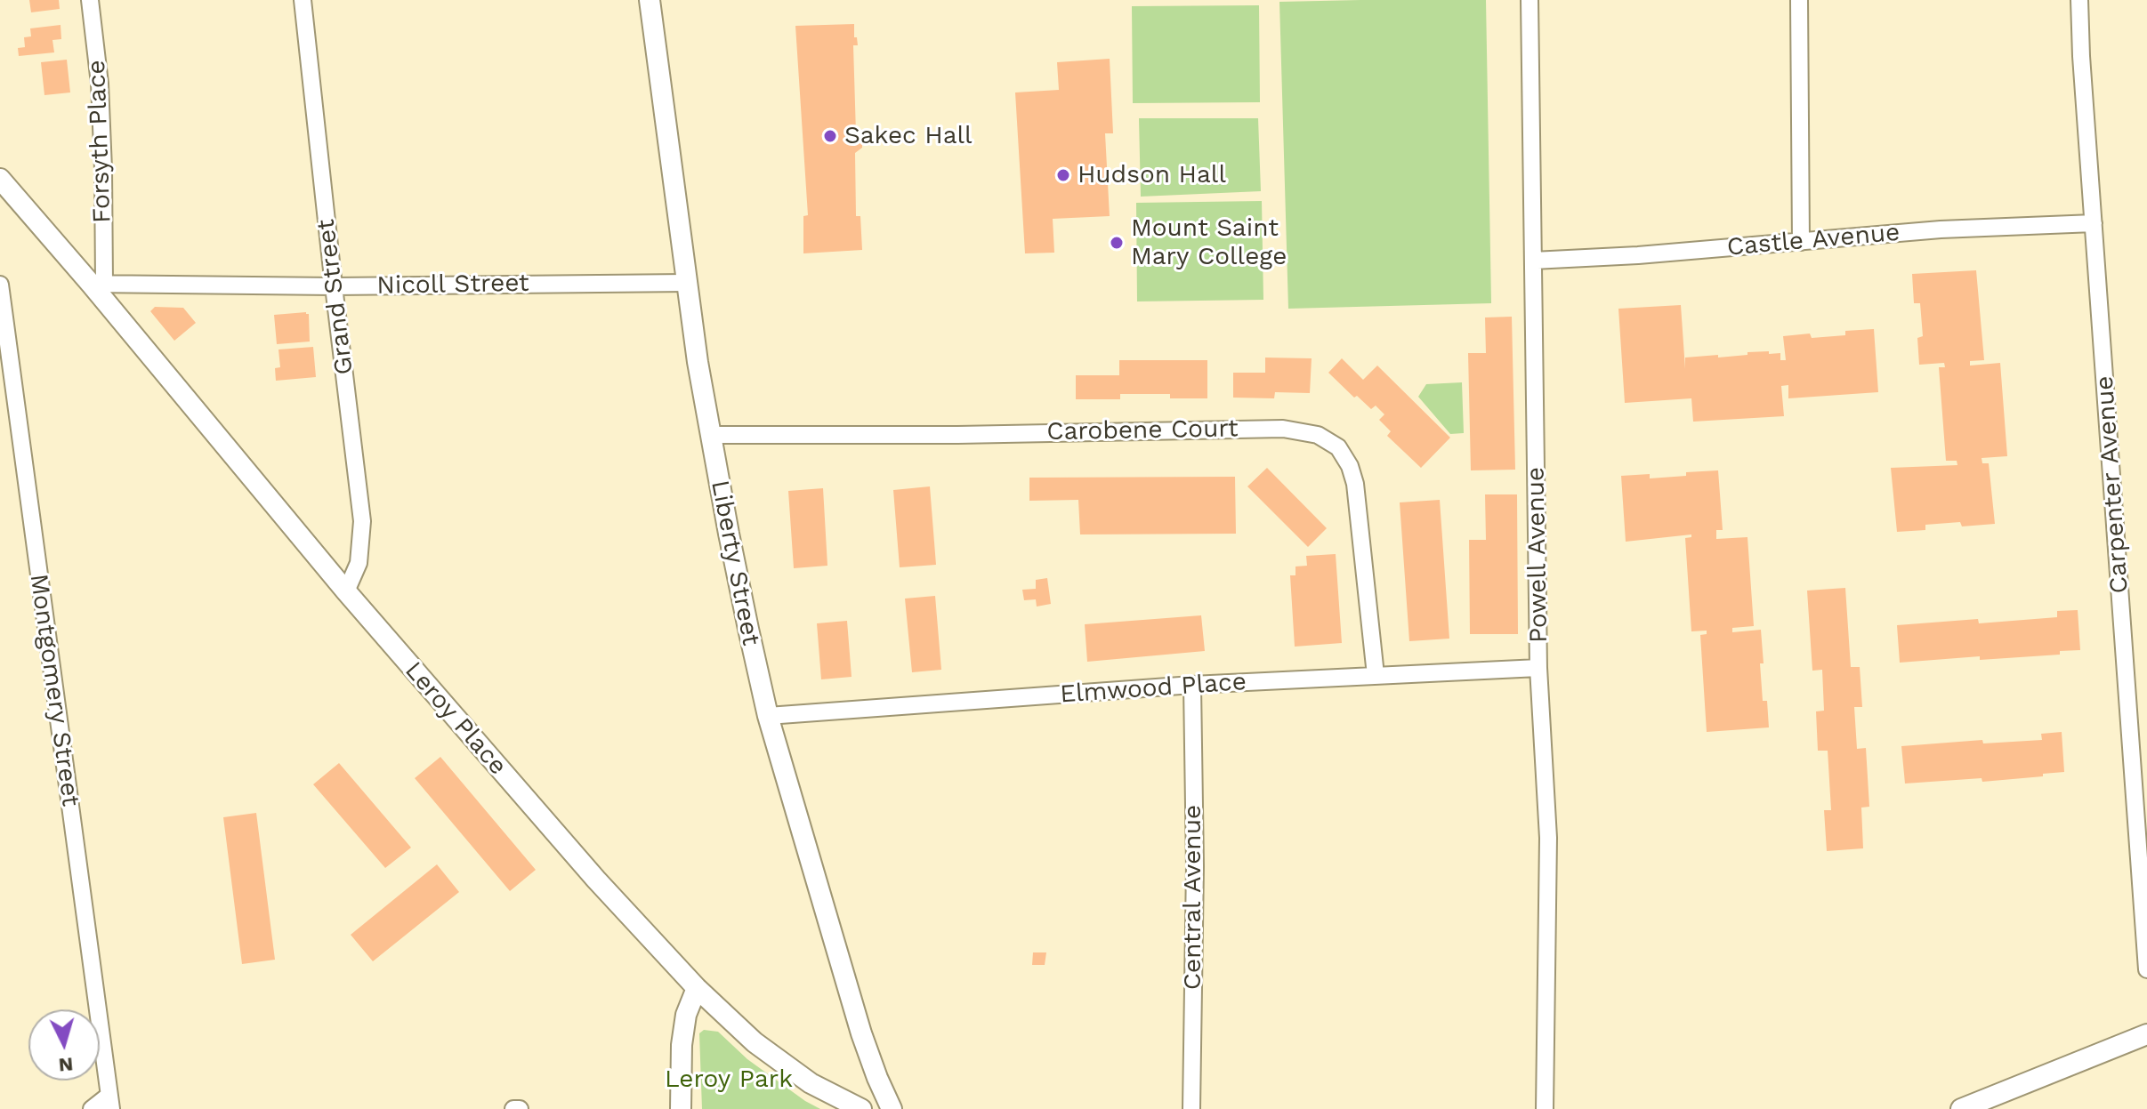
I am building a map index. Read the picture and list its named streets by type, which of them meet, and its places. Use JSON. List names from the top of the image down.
{
  "streets": {
    "street": [
      "Forsyth Place",
      "Castle Avenue",
      "Nicoll Street",
      "Grand Street",
      "Carobene Court",
      "Carpenter Avenue",
      "Powell Avenue",
      "Liberty Street",
      "Elmwood Place",
      "Montgomery Street",
      "Leroy Place",
      "Central Avenue"
    ]
  },
  "crossings": [
    ["Forsyth Place", "Nicoll Street"],
    ["Forsyth Place", "Leroy Place"],
    ["Castle Avenue", "Carpenter Avenue"],
    ["Castle Avenue", "Powell Avenue"],
    ["Nicoll Street", "Grand Street"],
    ["Nicoll Street", "Liberty Street"],
    ["Nicoll Street", "Leroy Place"],
    ["Grand Street", "Leroy Place"],
    ["Carobene Court", "Liberty Street"],
    ["Carobene Court", "Elmwood Place"],
    ["Powell Avenue", "Elmwood Place"],
    ["Liberty Street", "Elmwood Place"],
    ["Elmwood Place", "Central Avenue"]
  ],
  "parks": ["Leroy Park"],
  "places": ["Sakec Hall", "Hudson Hall", "Mount Saint Mary College"],
  "north": "bottom"
}
